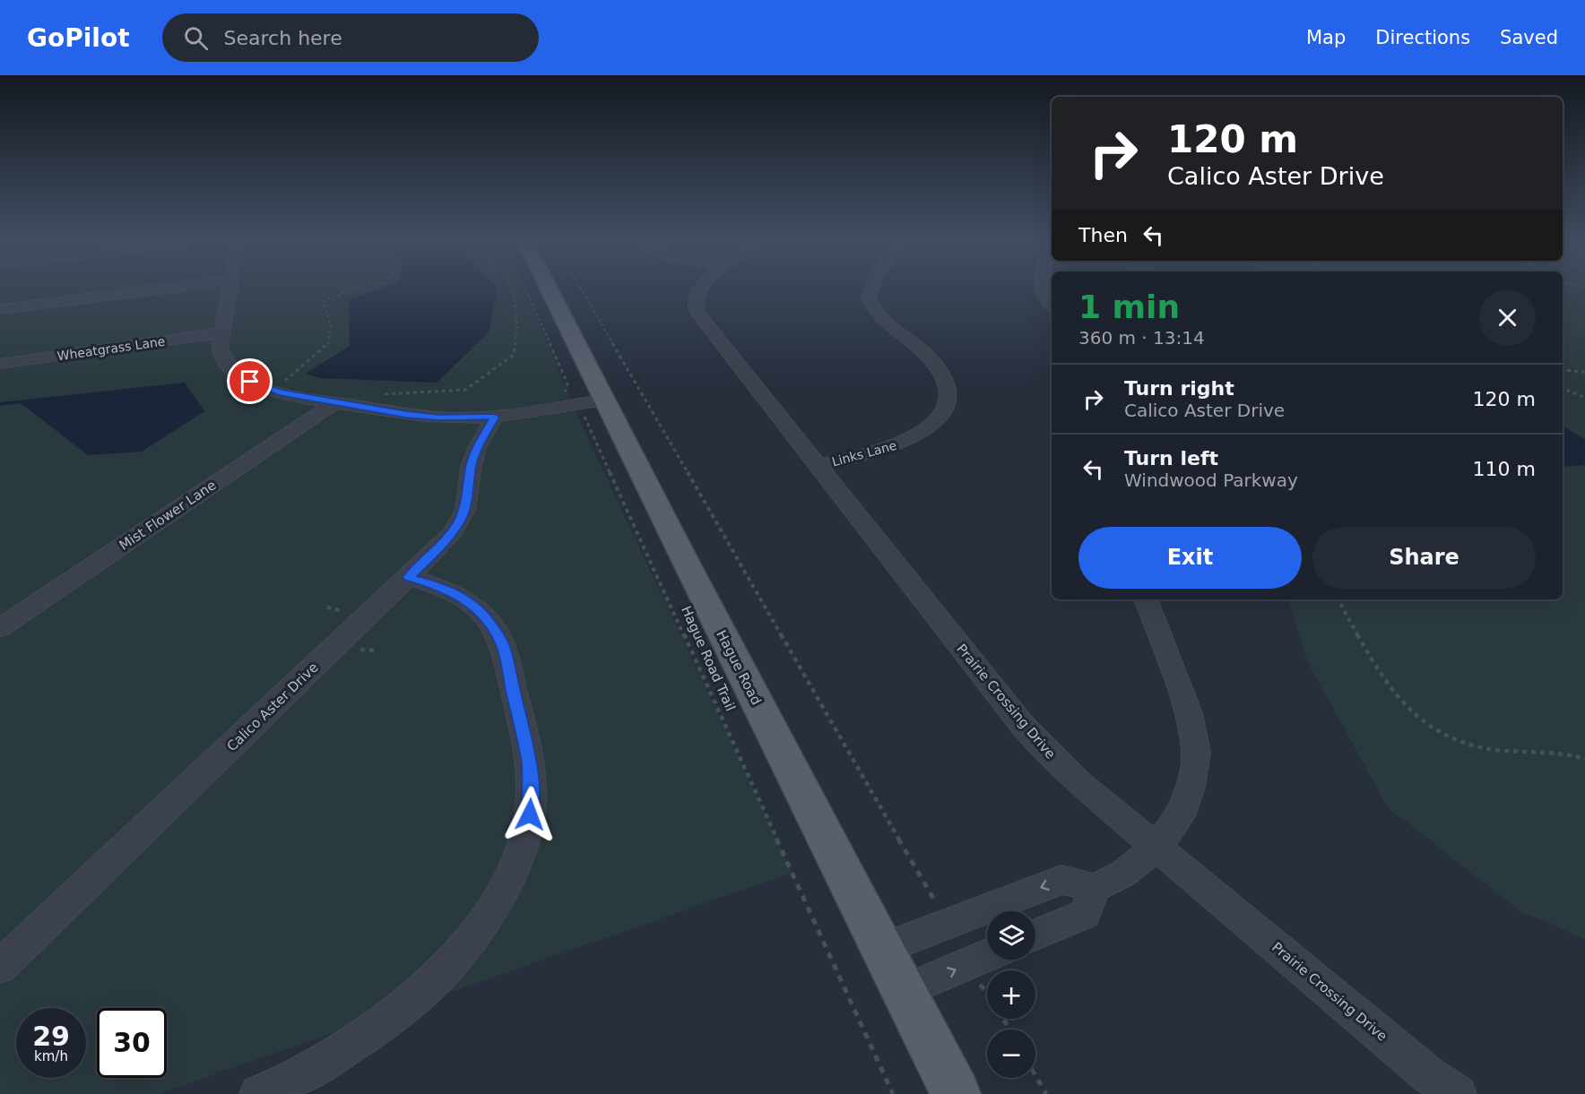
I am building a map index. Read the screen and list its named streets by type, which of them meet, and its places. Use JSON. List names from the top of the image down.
{
  "streets": {
    "main road": ["Hague Road"],
    "street": [
      "Wheatgrass Lane",
      "Links Lane",
      "Mist Flower Lane",
      "Prairie Crossing Drive",
      "Calico Aster Drive"
    ],
    "path": ["Hague Road Trail"]
  },
  "crossings": [
    ["Links Lane", "Prairie Crossing Drive"],
    ["Hague Road Trail", "Hague Road"]
  ],
  "page": {
    "header": "GoPilot",
    "search": "Search here",
    "nav": ["Map", "Directions", "Saved"],
    "turn": ["120 m", "Calico Aster Drive"],
    "then": "Then",
    "heading": ["1 min", "360 m · 13:14"],
    "list": [
      {
        "name": "Turn right",
        "note": "Calico Aster Drive",
        "value": "120 m"
      },
      {
        "name": "Turn left",
        "note": "Windwood Parkway",
        "value": "110 m"
      }
    ],
    "buttons": ["Exit", "Share"],
    "map_buttons": ["+", "−"],
    "speed": "29 km/h",
    "limit": "30"
  }
}
